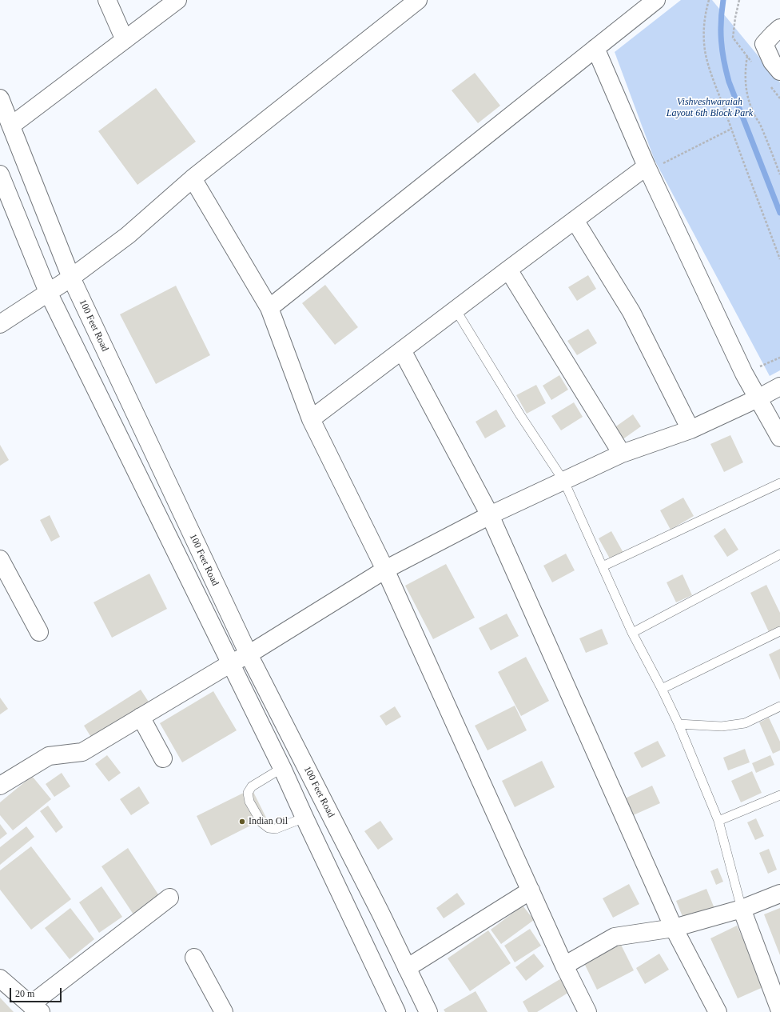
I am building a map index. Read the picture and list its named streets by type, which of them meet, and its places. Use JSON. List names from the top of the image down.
{
  "streets": {
    "street": ["100 Feet Road"]
  },
  "parks": ["Vishveshwaraiah Layout 6th Block Park"],
  "places": ["Indian Oil"],
  "scale_bar": "20 m"
}
